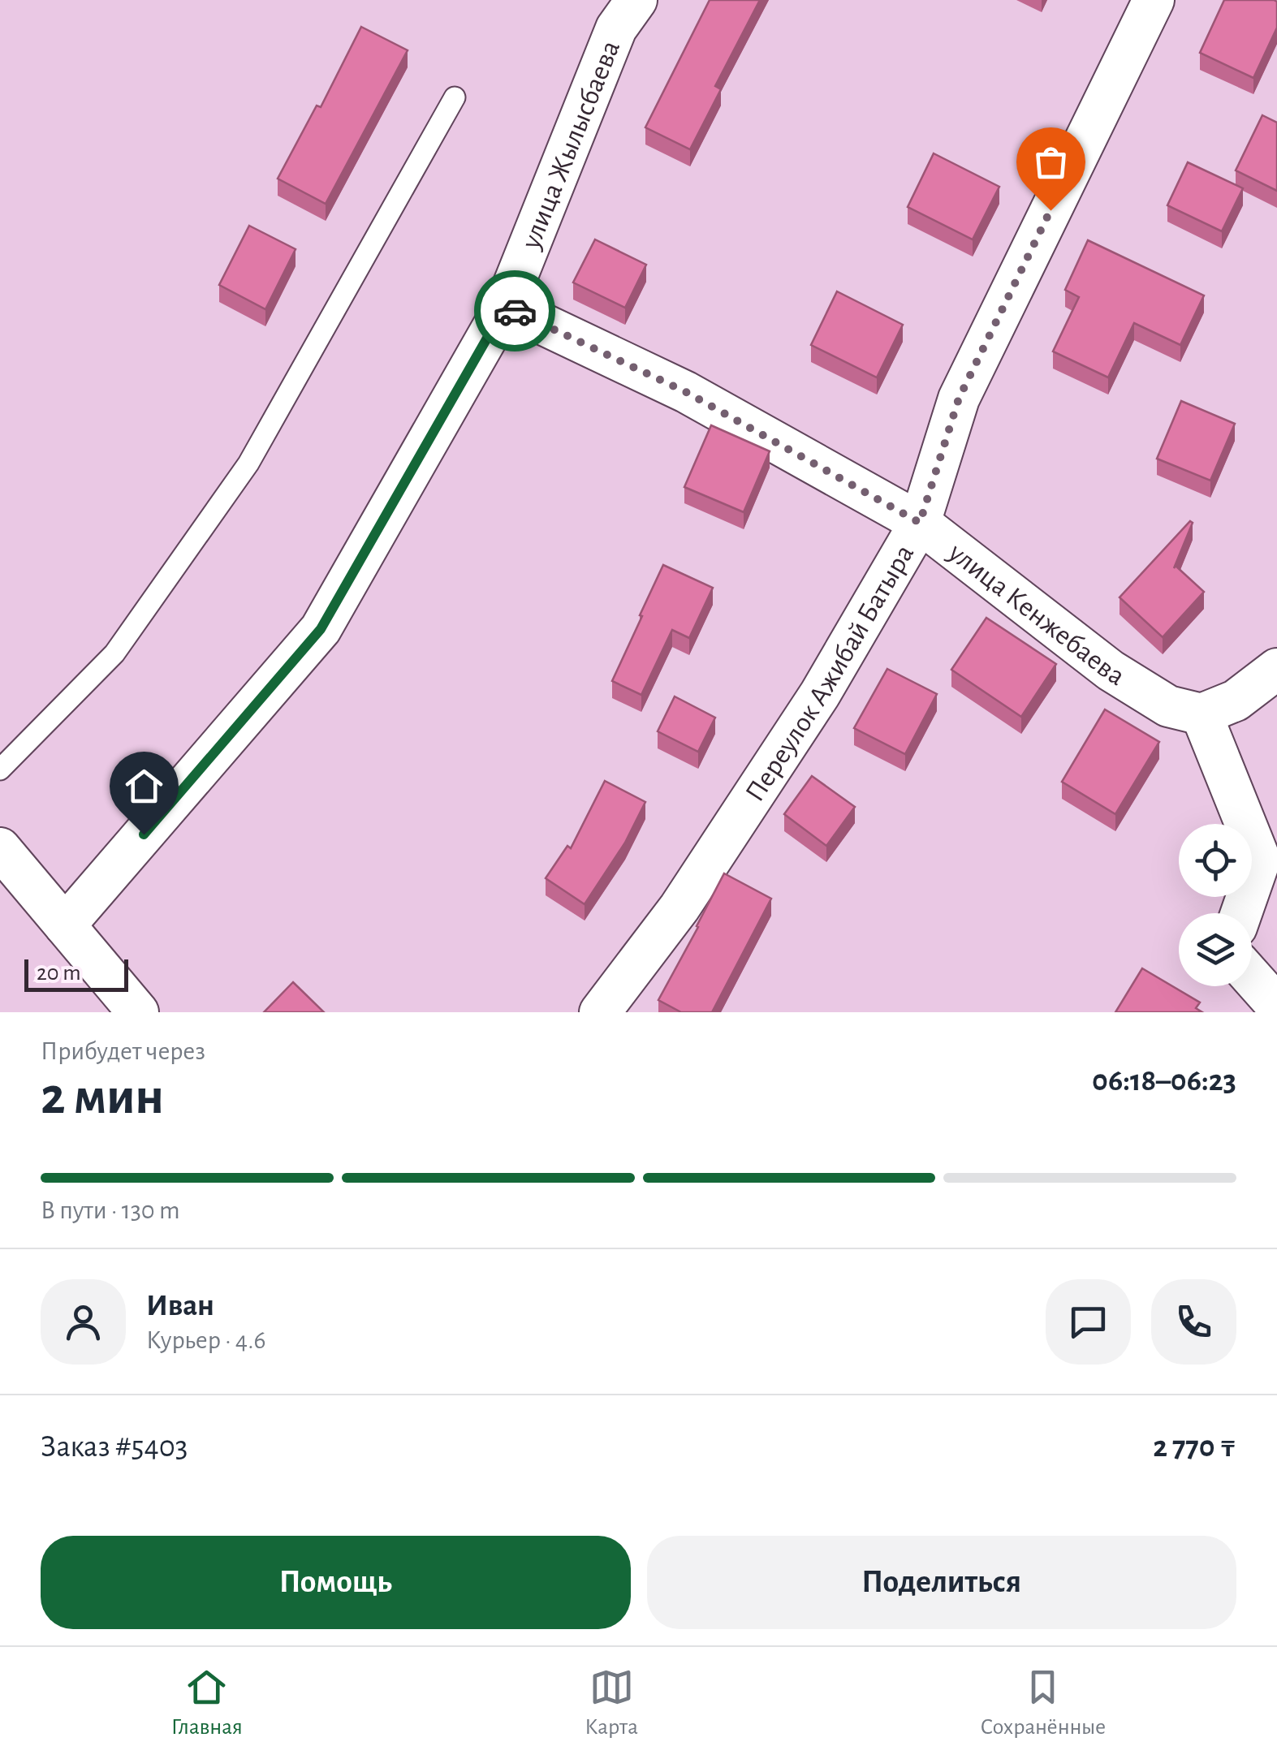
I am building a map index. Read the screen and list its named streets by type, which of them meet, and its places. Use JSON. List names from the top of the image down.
{
  "streets": {
    "street": ["улица Жылысбаева", "улица Кенжебаева", "Переулок Ажибай Батыра"]
  },
  "crossings": [
    ["улица Жылысбаева", "улица Кенжебаева"],
    ["улица Кенжебаева", "Переулок Ажибай Батыра"]
  ],
  "scale_bar": "20 m",
  "page": {
    "scale": "20 m",
    "heading": ["2 мин", "Прибудет через", "06:18–06:23"],
    "panel": [
      "Иван",
      "Курьер · 4.6",
      "Заказ #5403",
      "2 770 ₸"
    ],
    "bar": "В пути · 130 m",
    "buttons": ["Помощь", "Поделиться"],
    "tabs": ["Главная", "Карта", "Сохранённые"]
  }
}
